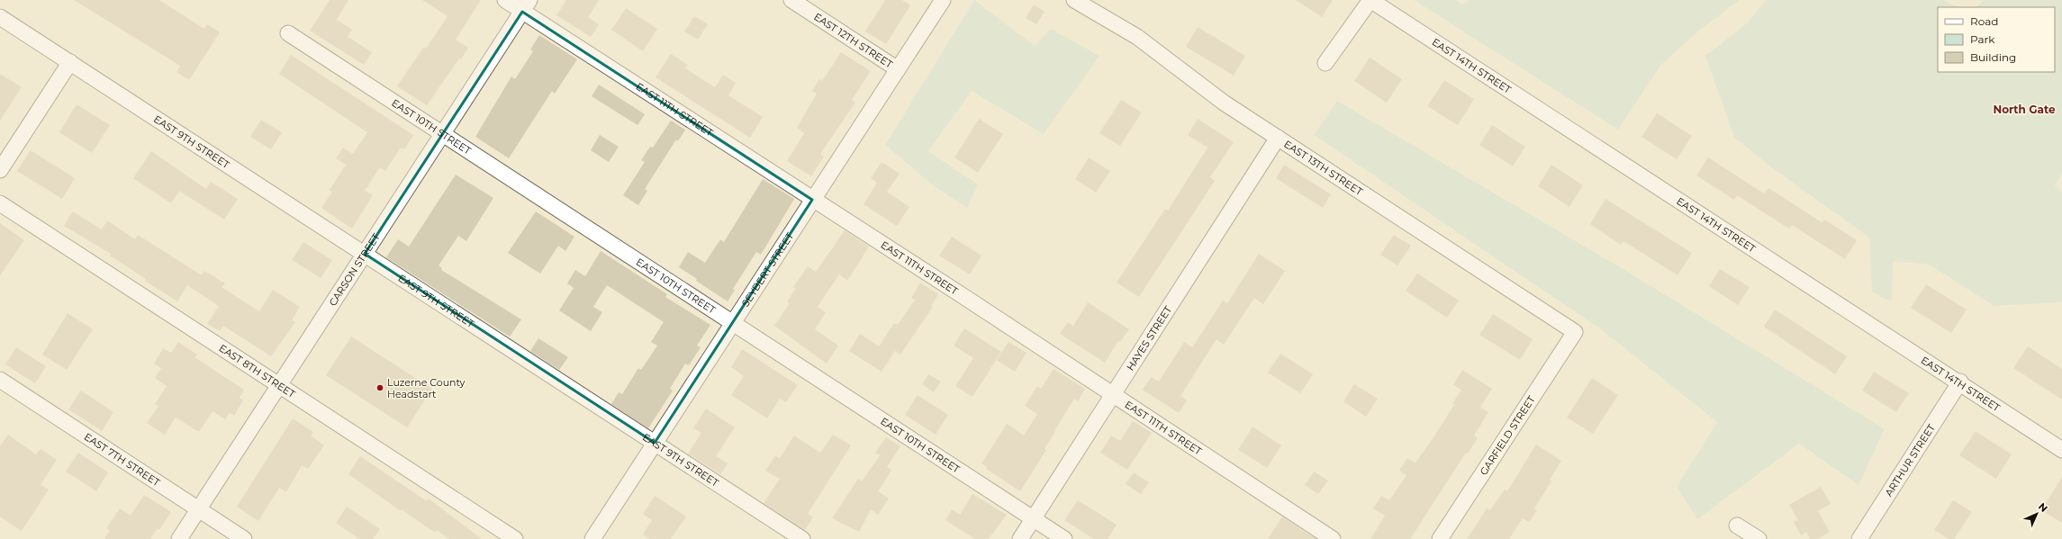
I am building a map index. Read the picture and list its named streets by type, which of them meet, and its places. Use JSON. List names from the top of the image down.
{
  "streets": {
    "street": [
      "EAST 12TH STREET",
      "EAST 14TH STREET",
      "EAST 11TH STREET",
      "EAST 10TH STREET",
      "EAST 9TH STREET",
      "EAST 13TH STREET",
      "CARSON STREET",
      "SEYBERT STREET",
      "HAYES STREET",
      "EAST 8TH STREET",
      "GARFIELD STREET",
      "EAST 7TH STREET",
      "ARTHUR STREET"
    ]
  },
  "crossings": [
    ["EAST 12TH STREET", "SEYBERT STREET"],
    ["EAST 14TH STREET", "ARTHUR STREET"],
    ["EAST 11TH STREET", "CARSON STREET"],
    ["EAST 11TH STREET", "SEYBERT STREET"],
    ["EAST 11TH STREET", "HAYES STREET"],
    ["EAST 10TH STREET", "CARSON STREET"],
    ["EAST 10TH STREET", "SEYBERT STREET"],
    ["EAST 10TH STREET", "HAYES STREET"],
    ["EAST 9TH STREET", "CARSON STREET"],
    ["EAST 9TH STREET", "SEYBERT STREET"],
    ["EAST 13TH STREET", "HAYES STREET"],
    ["EAST 13TH STREET", "GARFIELD STREET"],
    ["CARSON STREET", "EAST 8TH STREET"],
    ["CARSON STREET", "EAST 7TH STREET"]
  ],
  "districts": ["North Gate"],
  "places": ["Luzerne County Headstart"],
  "legend": ["Road", "Park", "Building"],
  "north": "top right"
}
